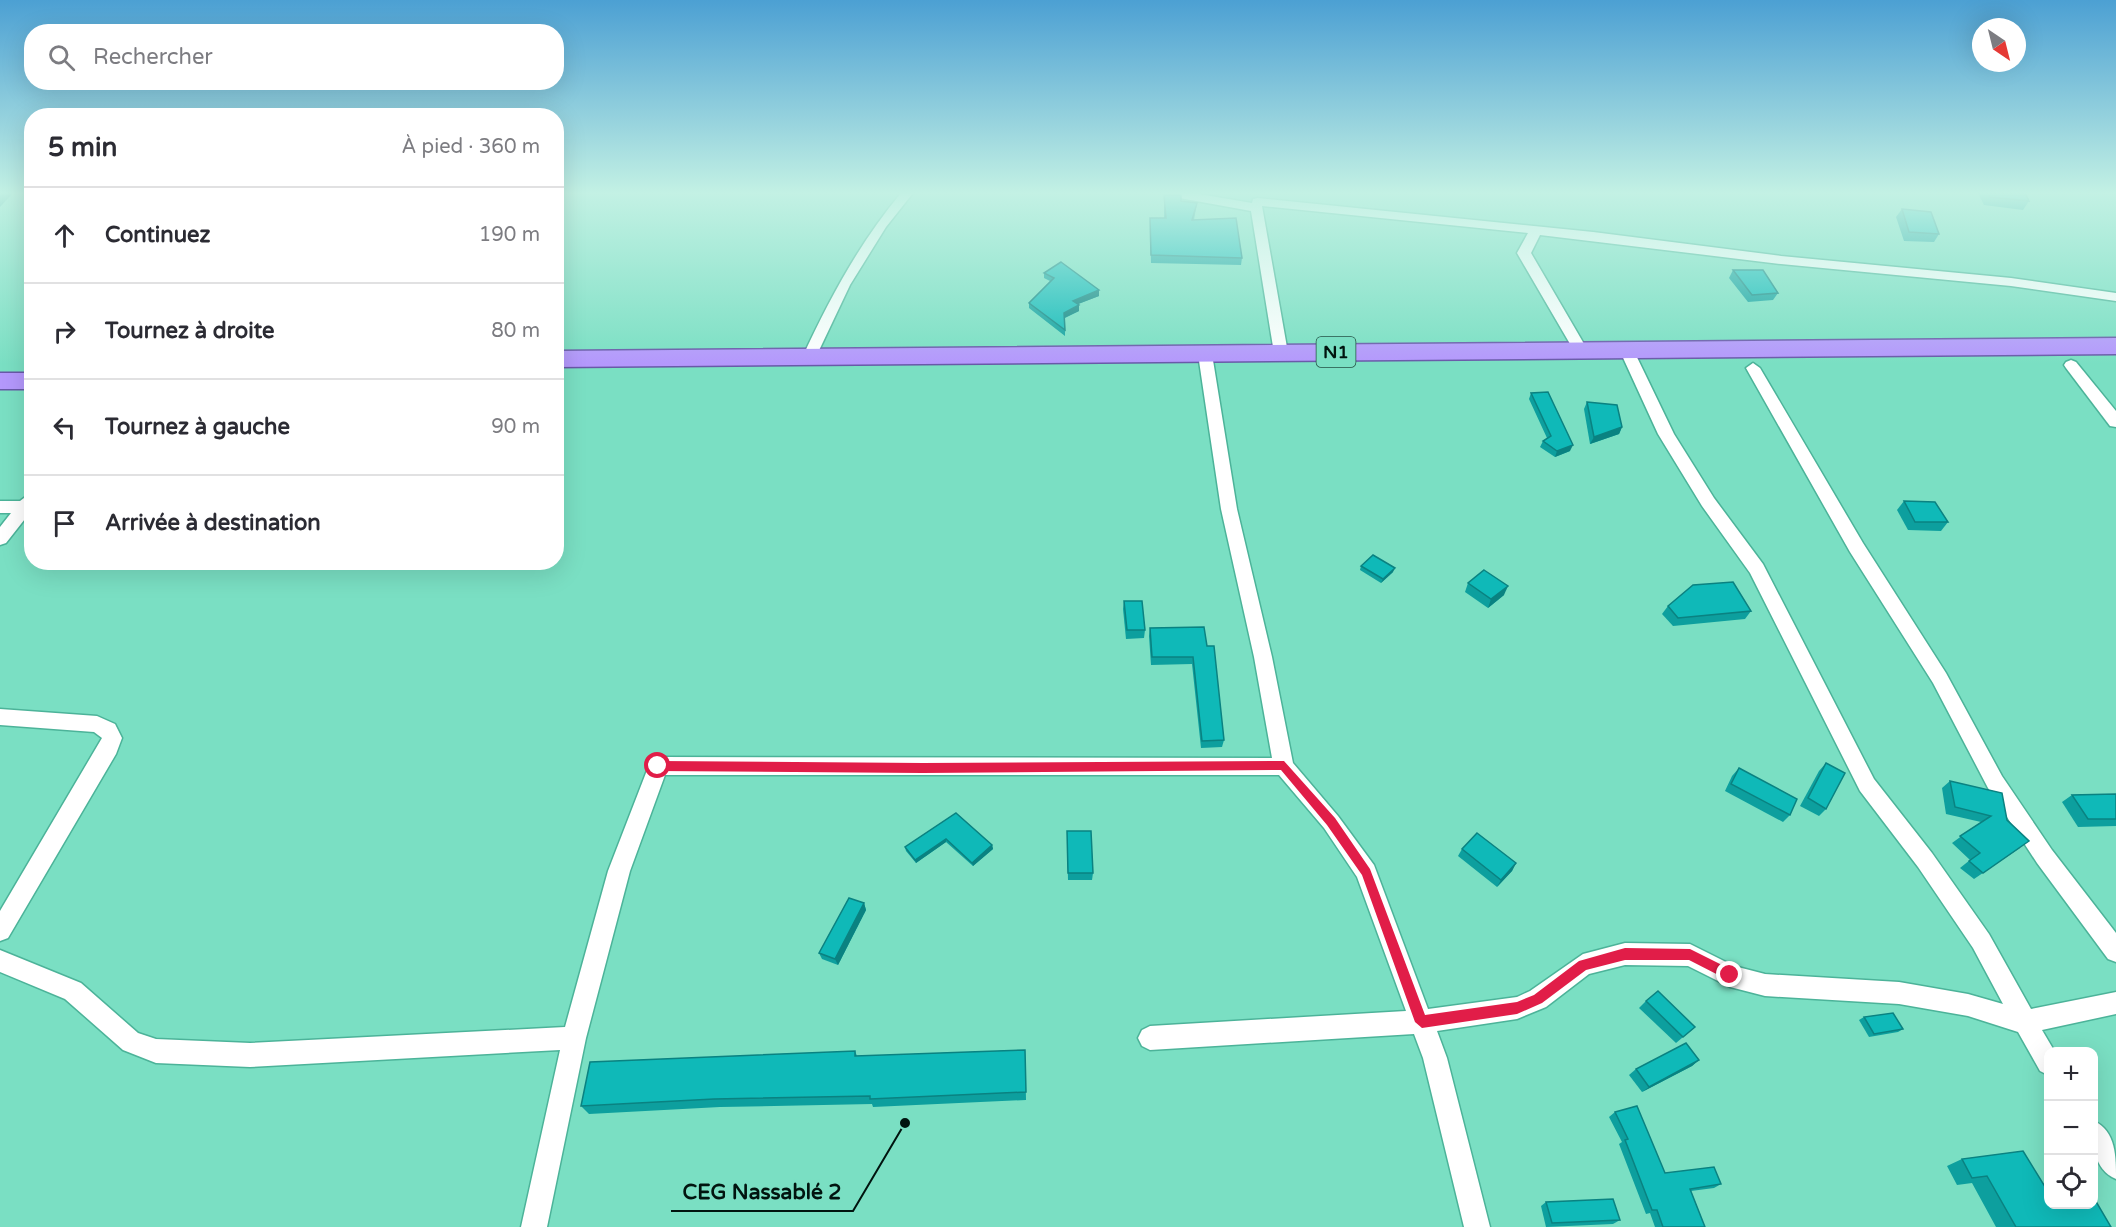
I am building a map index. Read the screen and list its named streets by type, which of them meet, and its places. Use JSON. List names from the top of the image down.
{
  "streets": {
    "highway": ["N1"]
  },
  "places": ["CEG Nassablé 2"],
  "north": "bottom right",
  "page": {
    "search": "Rechercher",
    "heading": ["5 min", "À pied · 360 m"],
    "list": [
      ["Continuez", "190 m"],
      ["Tournez à droite", "80 m"],
      ["Tournez à gauche", "90 m"],
      "Arrivée à destination"
    ],
    "map_buttons": ["+", "−"]
  }
}
